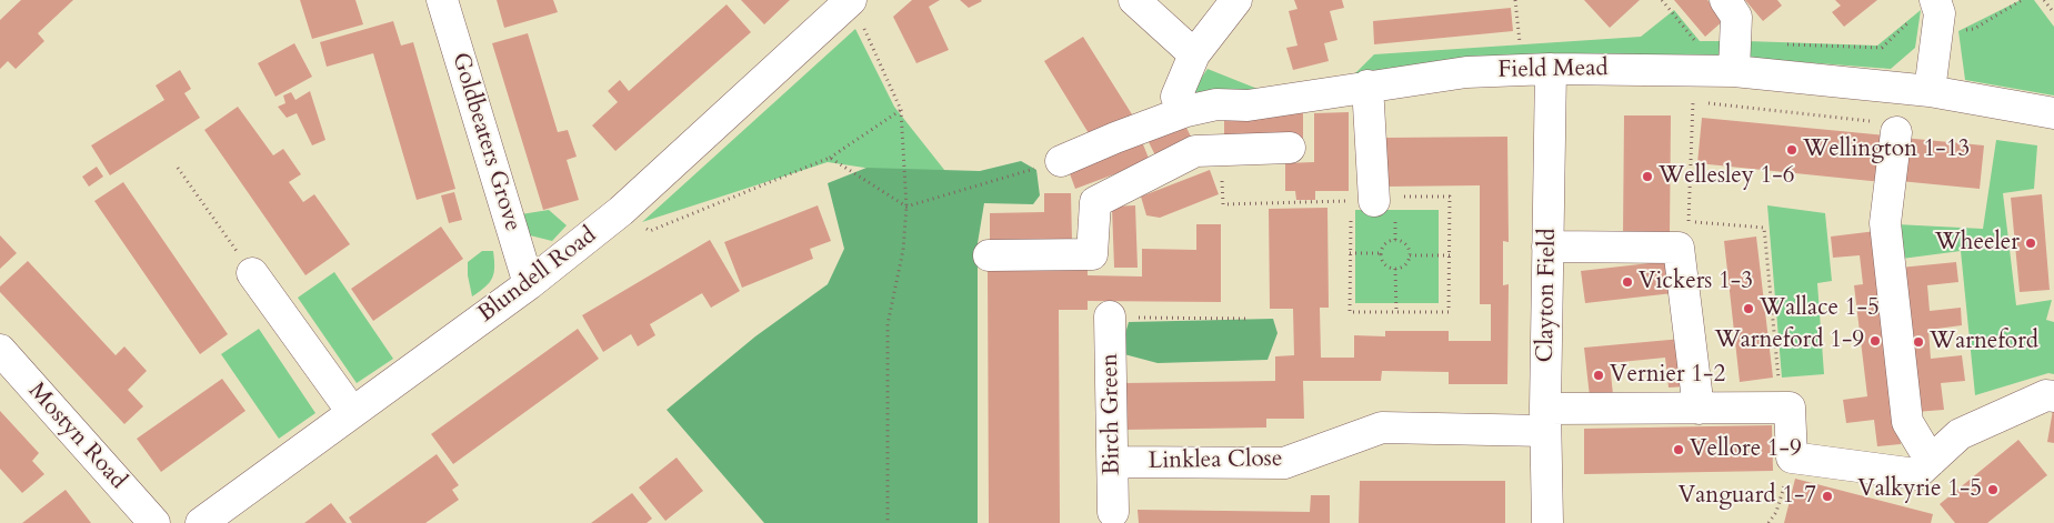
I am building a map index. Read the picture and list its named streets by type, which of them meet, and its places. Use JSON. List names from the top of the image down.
{
  "streets": {
    "street": [
      "Field Mead",
      "Goldbeaters Grove",
      "Blundell Road",
      "Clayton Field",
      "Birch Green",
      "Mostyn Road",
      "Linklea Close"
    ]
  },
  "crossings": [
    ["Field Mead", "Clayton Field"],
    ["Goldbeaters Grove", "Blundell Road"],
    ["Clayton Field", "Linklea Close"],
    ["Birch Green", "Linklea Close"]
  ],
  "places": [
    "Wellington 1-13",
    "Wellesley 1-6",
    "Wheeler",
    "Vickers 1-3",
    "Wallace 1-5",
    "Warneford 1-9",
    "Warneford",
    "Vernier 1-2",
    "Vellore 1-9",
    "Valkyrie 1-5",
    "Vanguard 1-7"
  ]
}
